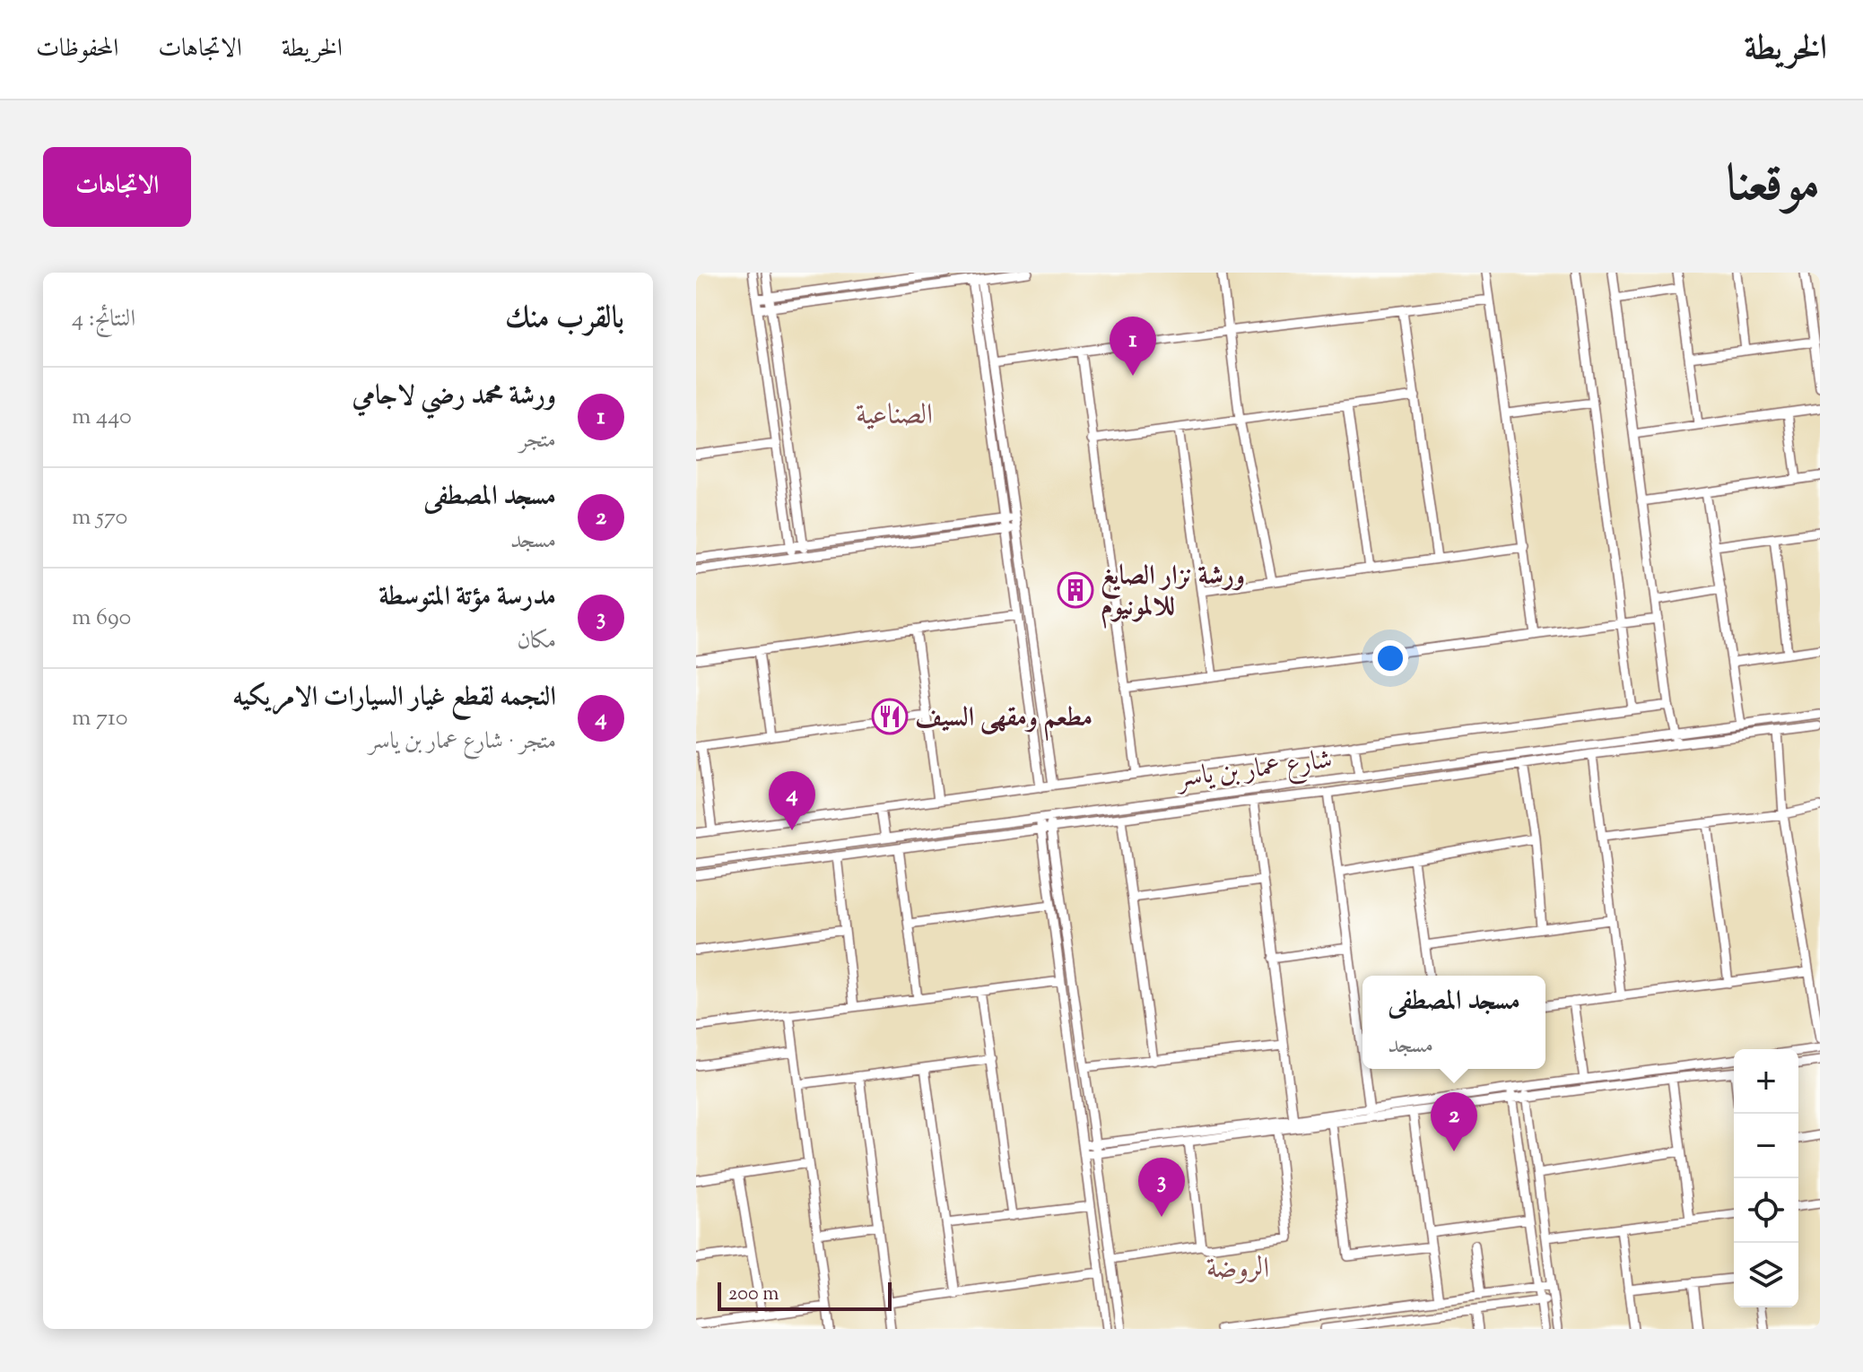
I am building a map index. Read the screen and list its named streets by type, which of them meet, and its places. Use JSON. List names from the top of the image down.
{
  "streets": {
    "street": ["شارع عمار بن ياسر"]
  },
  "districts": ["الصناعية", "الروضة"],
  "places": {
    "building": ["ورشة نزار الصايغ للالمونيوم"],
    "restaurant": ["مطعم ومقهى السيف"]
  },
  "scale_bar": "200 m",
  "page": {
    "header": "الخريطة",
    "nav": ["الخريطة", "الاتجاهات", "المحفوظات"],
    "title": "موقعنا",
    "buttons": "الاتجاهات",
    "heading": ["بالقرب منك", "النتائج: 4"],
    "pins": [
      "1",
      "4",
      "2",
      "3"
    ],
    "list": [
      {
        "mark": "1",
        "name": "ورشة محمد رضي لاجامي",
        "note": "متجر",
        "value": "440 m"
      },
      {
        "mark": "2",
        "name": "مسجد المصطفى",
        "note": "مسجد",
        "value": "570 m"
      },
      {
        "mark": "3",
        "name": "مدرسة مؤتة المتوسطة",
        "note": "مكان",
        "value": "690 m"
      },
      {
        "mark": "4",
        "name": "النجمه لقطع غيار السيارات الامريكيه",
        "note": "متجر · شارع عمار بن ياسر",
        "value": "710 m"
      }
    ],
    "popup": ["مسجد المصطفى", "مسجد"],
    "map_buttons": ["+", "−"],
    "scale": "200 m"
  }
}
